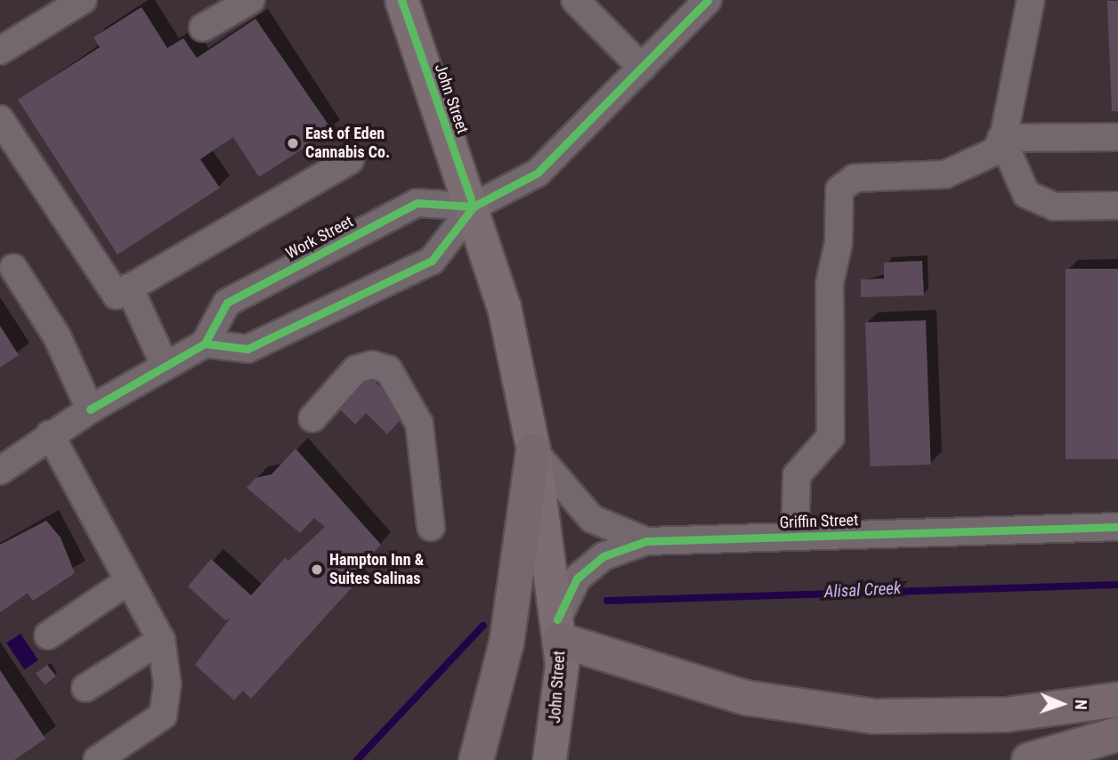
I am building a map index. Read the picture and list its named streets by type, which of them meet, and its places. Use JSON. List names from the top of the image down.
{
  "streets": {
    "main road": ["John Street"],
    "street": ["Work Street", "Griffin Street"]
  },
  "crossings": [
    ["John Street", "Work Street"],
    ["John Street", "Griffin Street"]
  ],
  "water": ["Alisal Creek"],
  "places": ["East of Eden Cannabis Co.", "Hampton Inn & Suites Salinas"],
  "north": "right"
}
